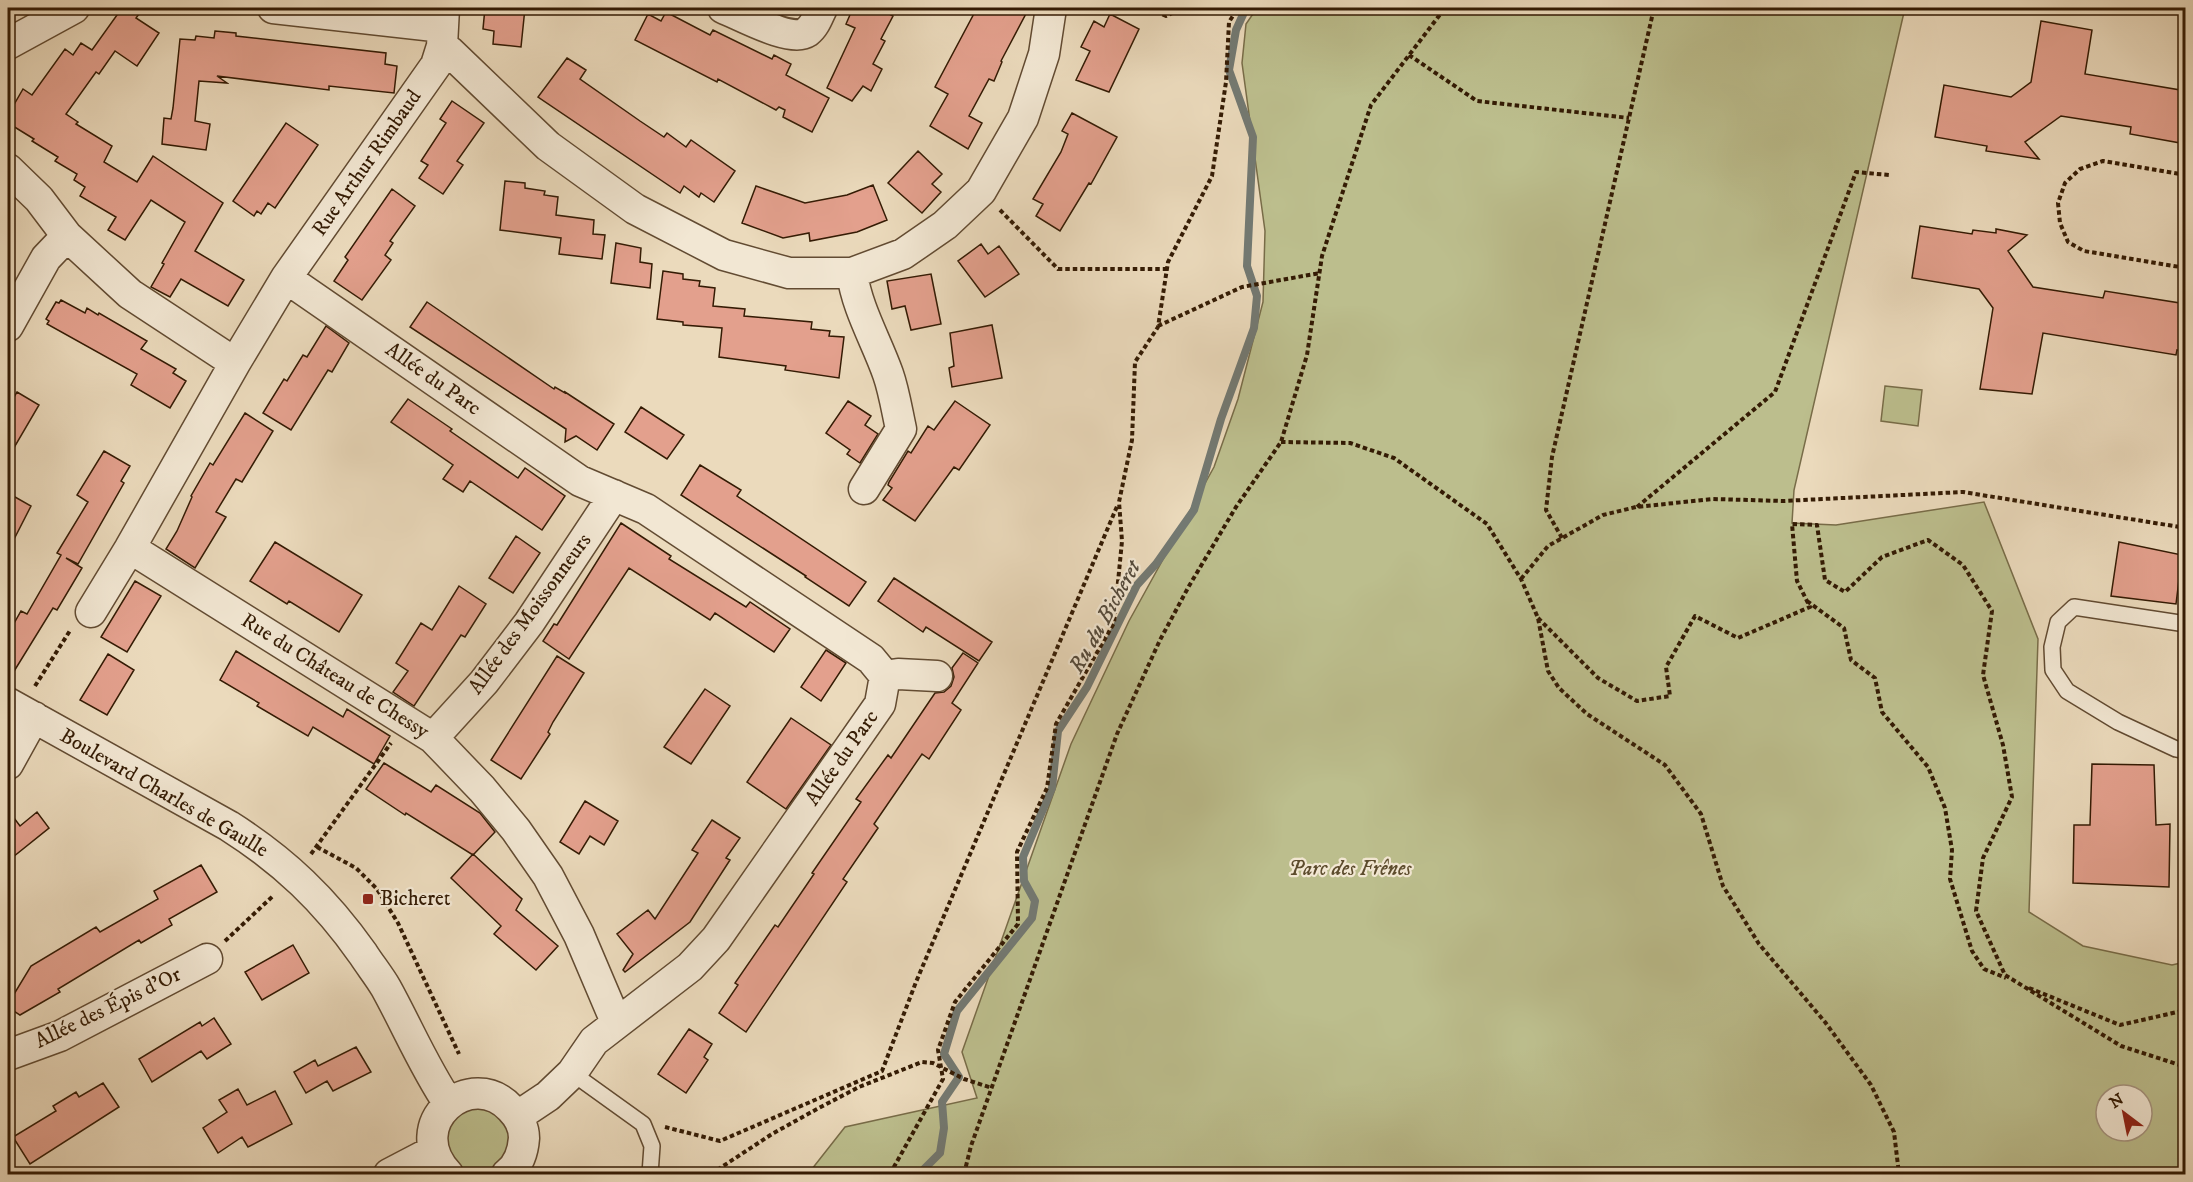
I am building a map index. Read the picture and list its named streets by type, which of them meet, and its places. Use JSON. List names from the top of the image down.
{
  "streets": {
    "street": [
      "Rue Arthur Rimbaud",
      "Allée du Parc",
      "Allée des Moissonneurs",
      "Rue du Château de Chessy",
      "Boulevard Charles de Gaulle",
      "Allée des Épis d'Or"
    ]
  },
  "crossings": [
    ["Rue Arthur Rimbaud", "Allée du Parc"],
    ["Allée du Parc", "Allée des Moissonneurs"],
    ["Allée du Parc", "Rue du Château de Chessy"],
    ["Allée des Moissonneurs", "Rue du Château de Chessy"]
  ],
  "water": ["Ru du Bicheret"],
  "parks": ["Parc des Frênes"],
  "places": {
    "transit": ["Bicheret"]
  },
  "north": "top left"
}
